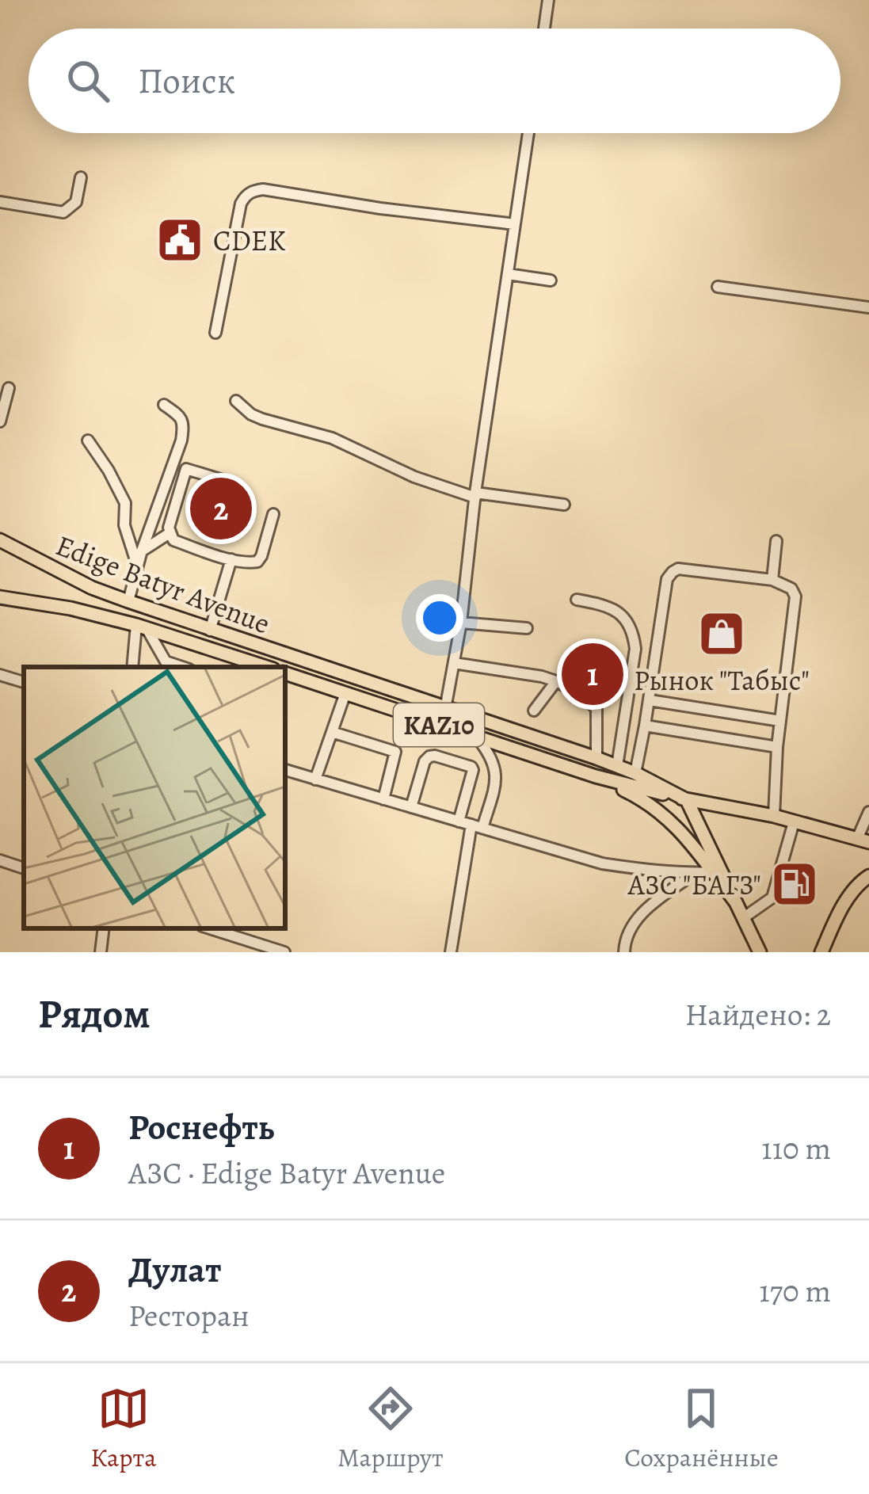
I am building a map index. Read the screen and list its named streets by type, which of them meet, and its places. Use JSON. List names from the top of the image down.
{
  "streets": {
    "main road": ["Edige Batyr Avenue", "KAZ10"]
  },
  "crossings": [
    ["Edige Batyr Avenue", "KAZ10"]
  ],
  "places": {
    "public building": ["CDEK"],
    "shop": ["Рынок \"Табыс\""],
    "fuel station": ["АЗС \"БАГЗ\""]
  },
  "page": {
    "search": "Поиск",
    "pins": ["2", "1"],
    "heading": ["Рядом", "Найдено: 2"],
    "list": [
      {
        "mark": "1",
        "name": "Роснефть",
        "note": "АЗС · Edige Batyr Avenue",
        "value": "110 m"
      },
      {
        "mark": "2",
        "name": "Дулат",
        "note": "Ресторан",
        "value": "170 m"
      }
    ],
    "nav": ["Карта", "Маршрут", "Сохранённые"]
  }
}
